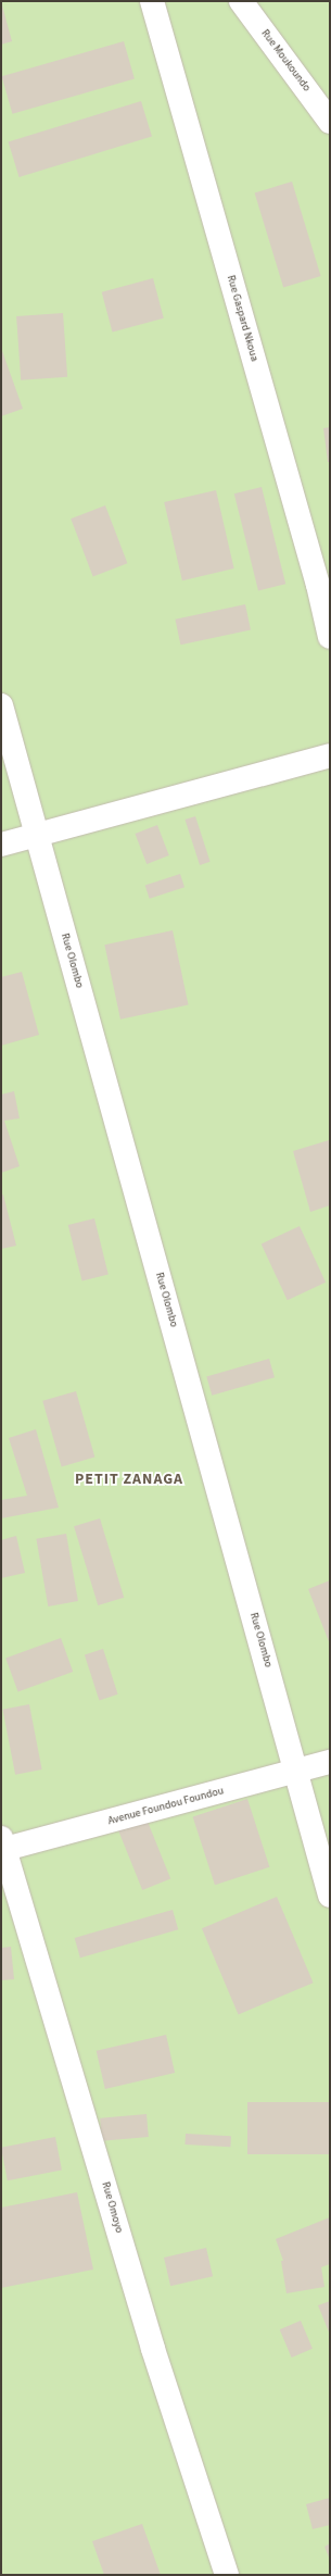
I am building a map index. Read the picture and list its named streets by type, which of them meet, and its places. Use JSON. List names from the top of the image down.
{
  "streets": {
    "street": [
      "Rue Moukoundo",
      "Rue Gaspard Nkoua",
      "Rue Olombo",
      "Avenue Foundou Foundou",
      "Rue Omoyo"
    ]
  },
  "crossings": [
    ["Rue Olombo", "Avenue Foundou Foundou"],
    ["Avenue Foundou Foundou", "Rue Omoyo"]
  ],
  "districts": ["PETIT ZANAGA"]
}
